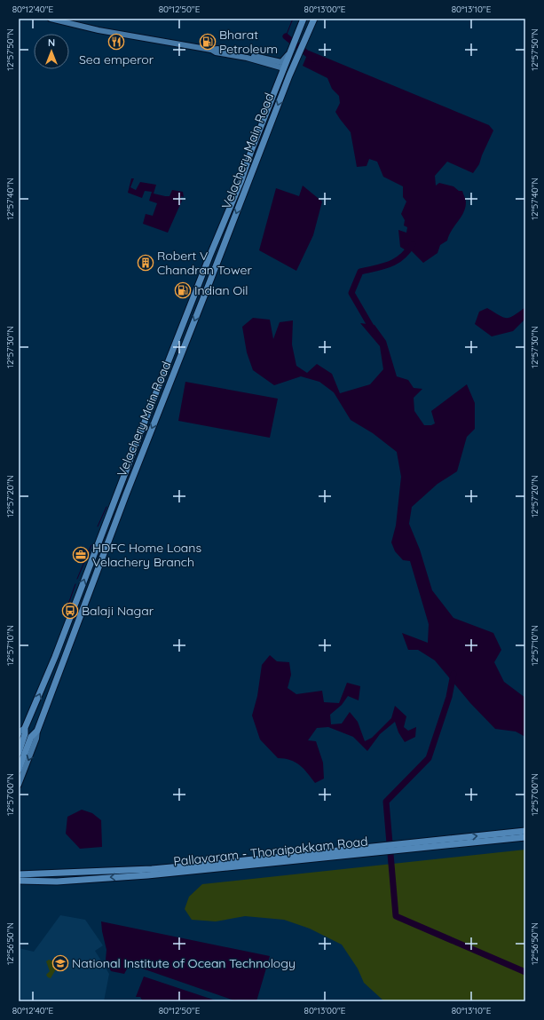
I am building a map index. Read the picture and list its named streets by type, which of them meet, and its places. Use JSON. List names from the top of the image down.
{
  "streets": {
    "main road": ["Velachery Main Road", "Pallavaram - Thoraipakkam Road"]
  },
  "places": {
    "restaurant": ["Sea emperor"],
    "fuel station": ["Bharat Petroleum", "Indian Oil"],
    "building": ["Robert V Chandran Tower"],
    "office": ["HDFC Home Loans Velachery Branch"],
    "bus stop": ["Balaji Nagar"],
    "school or university": ["National Institute of Ocean Technology"]
  },
  "north": "top",
  "coordinates": [
    "80°12'40\"E",
    "80°12'50\"E",
    "80°13'00\"E",
    "80°13'10\"E",
    "12°57'50\"N",
    "12°57'40\"N",
    "12°57'30\"N",
    "12°57'20\"N",
    "12°57'10\"N",
    "12°57'00\"N",
    "12°56'50\"N"
  ]
}
